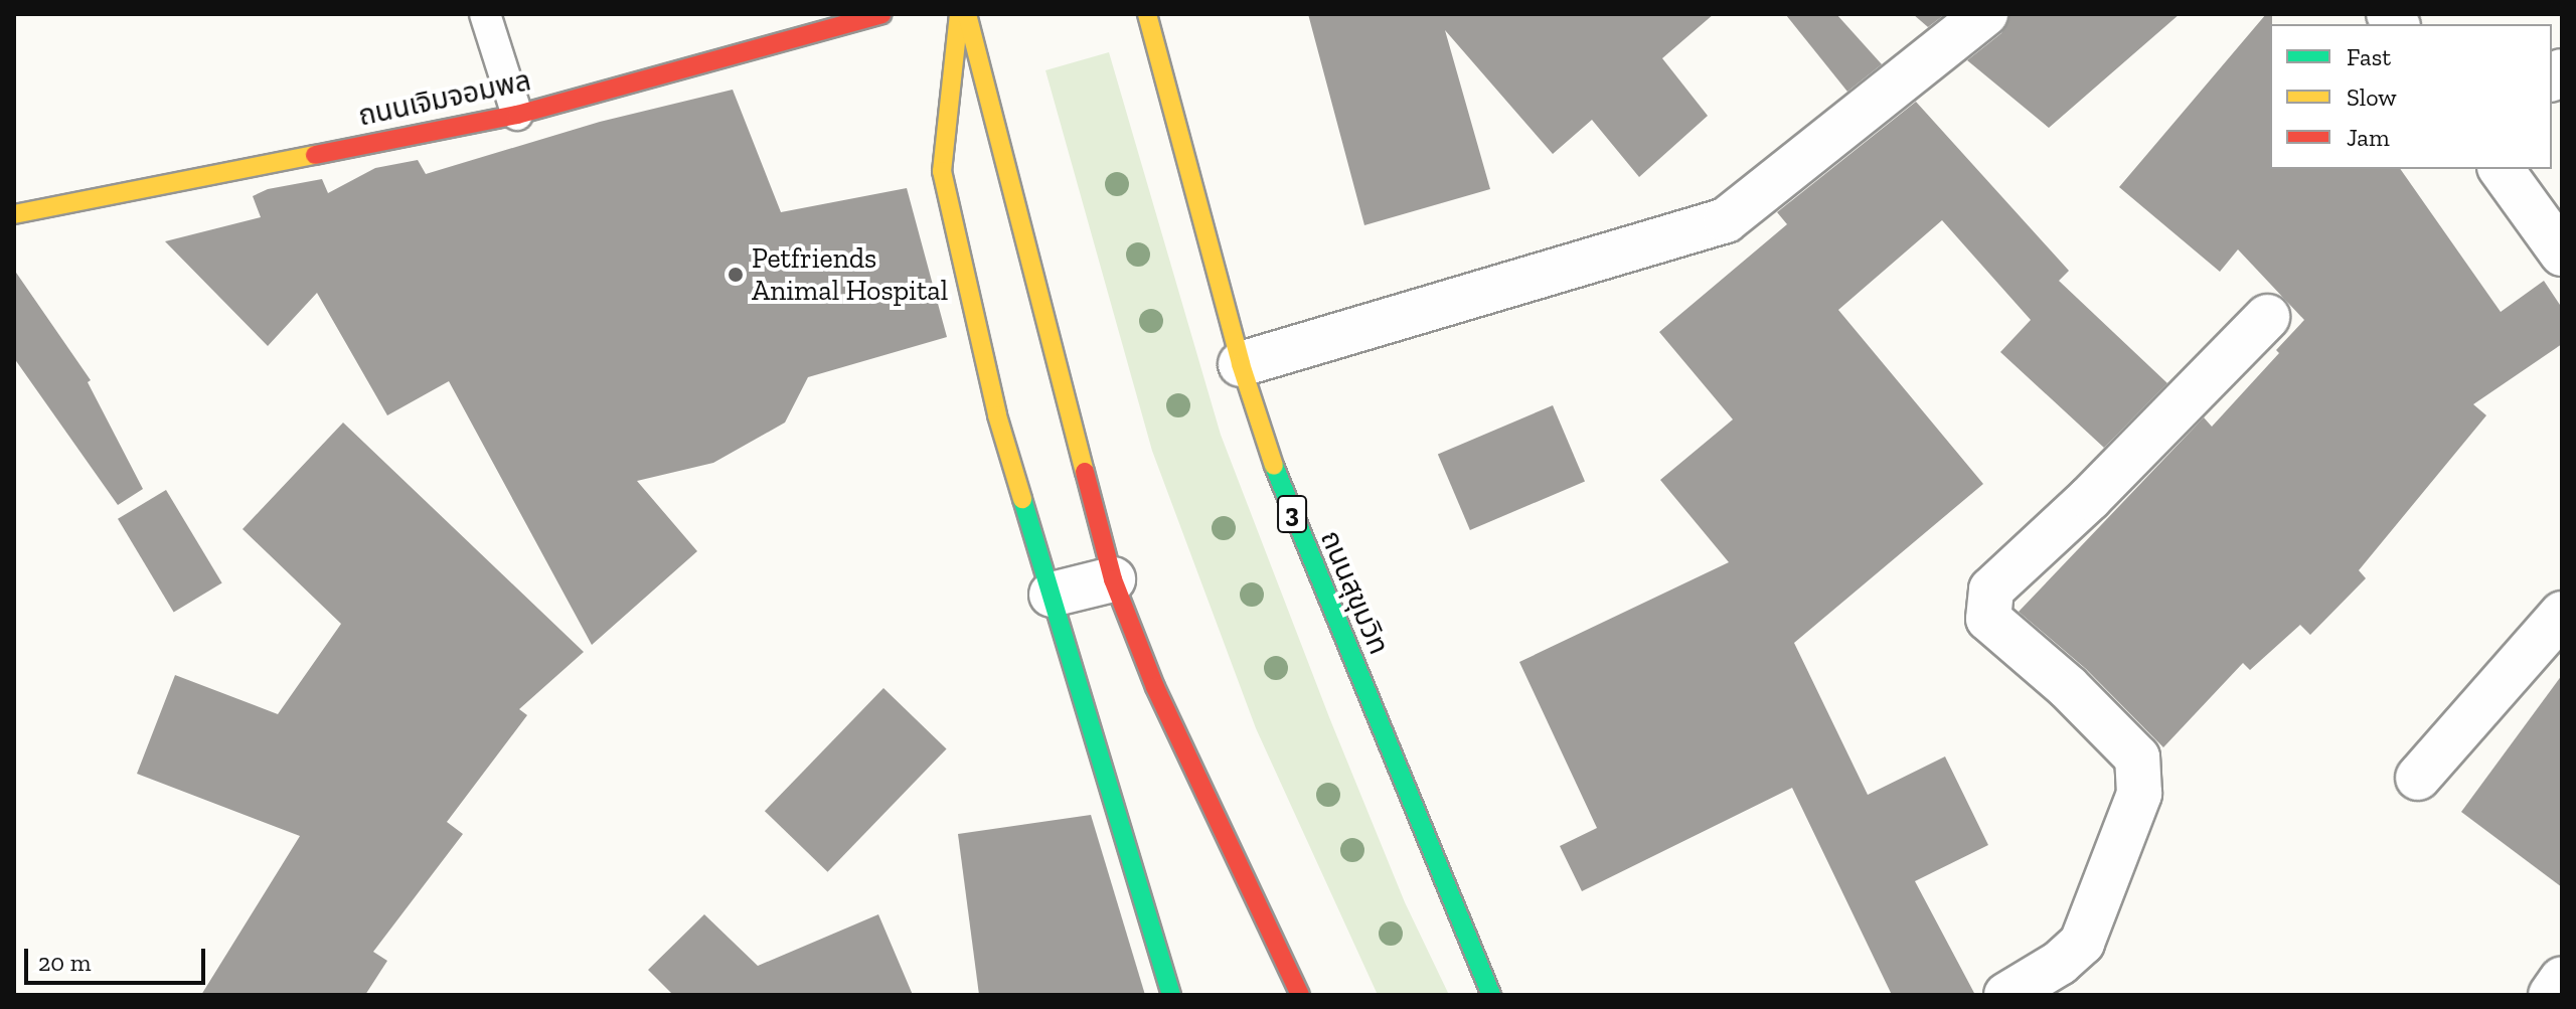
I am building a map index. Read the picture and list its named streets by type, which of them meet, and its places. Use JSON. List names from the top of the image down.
{
  "streets": {
    "main road": ["ถนนเจิมจอมพล", "3", "ถนนสุขุมวิท"]
  },
  "places": ["Petfriends Animal Hospital"],
  "legend": ["Fast", "Slow", "Jam"],
  "scale_bar": "20 m"
}
